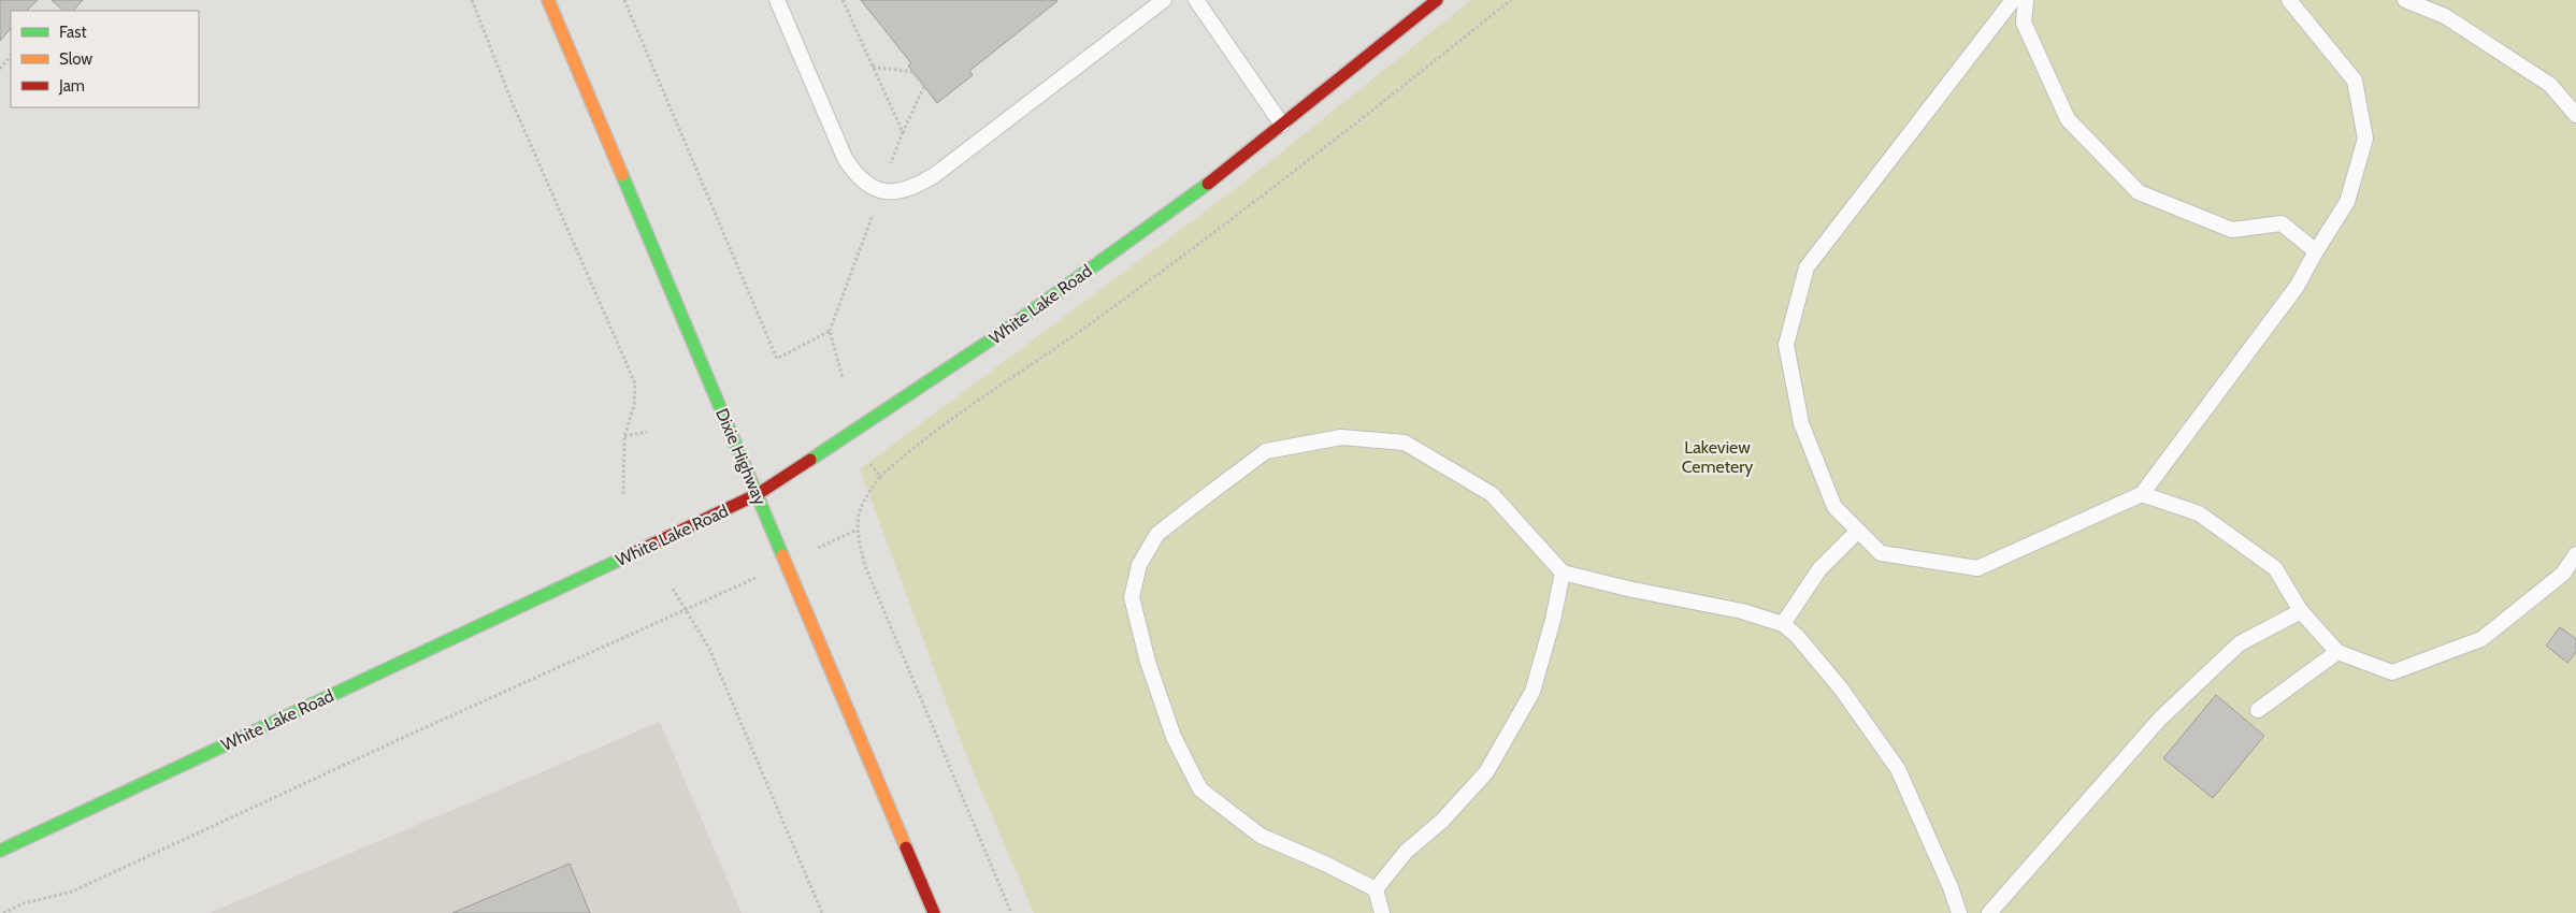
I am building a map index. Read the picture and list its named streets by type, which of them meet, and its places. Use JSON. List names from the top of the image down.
{
  "streets": {
    "street": ["White Lake Road", "Dixie Highway"]
  },
  "crossings": [
    ["White Lake Road", "Dixie Highway"]
  ],
  "parks": ["Lakeview Cemetery"],
  "legend": ["Fast", "Slow", "Jam"]
}
